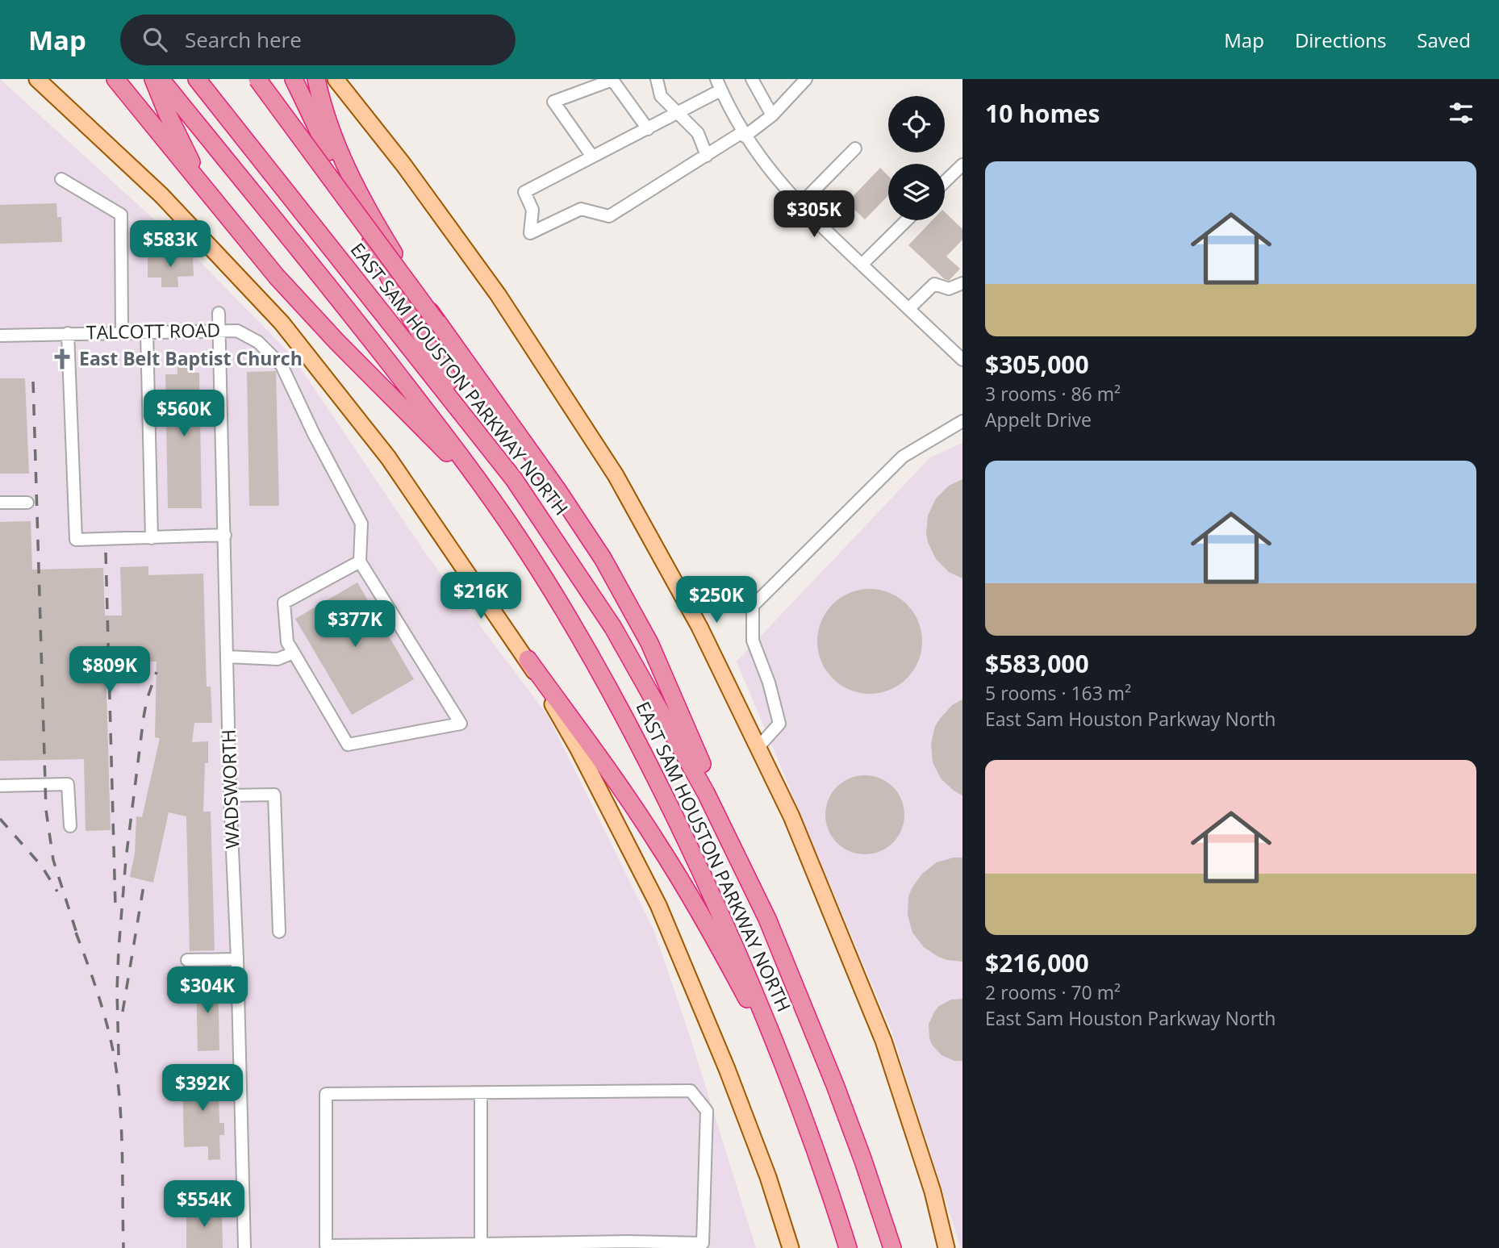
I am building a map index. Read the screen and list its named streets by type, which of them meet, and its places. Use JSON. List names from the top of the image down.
{
  "streets": {
    "highway": ["EAST SAM HOUSTON PARKWAY NORTH"],
    "street": ["TALCOTT ROAD", "WADSWORTH"]
  },
  "crossings": [
    ["TALCOTT ROAD", "WADSWORTH"]
  ],
  "places": {
    "church": ["East Belt Baptist Church"]
  },
  "page": {
    "header": "Map",
    "search": "Search here",
    "nav": ["Map", "Directions", "Saved"],
    "heading": "10 homes",
    "list": [
      {
        "name": "$305,000",
        "note": "3 rooms · 86 m² · Appelt Drive"
      },
      {
        "name": "$583,000",
        "note": "5 rooms · 163 m² · East Sam Houston Parkway North"
      },
      {
        "name": "$216,000",
        "note": "2 rooms · 70 m² · East Sam Houston Parkway North"
      }
    ],
    "price": [
      "$305K",
      "$583K",
      "$560K",
      "$216K",
      "$250K",
      "$377K",
      "$809K",
      "$304K",
      "$392K",
      "$554K"
    ]
  }
}
